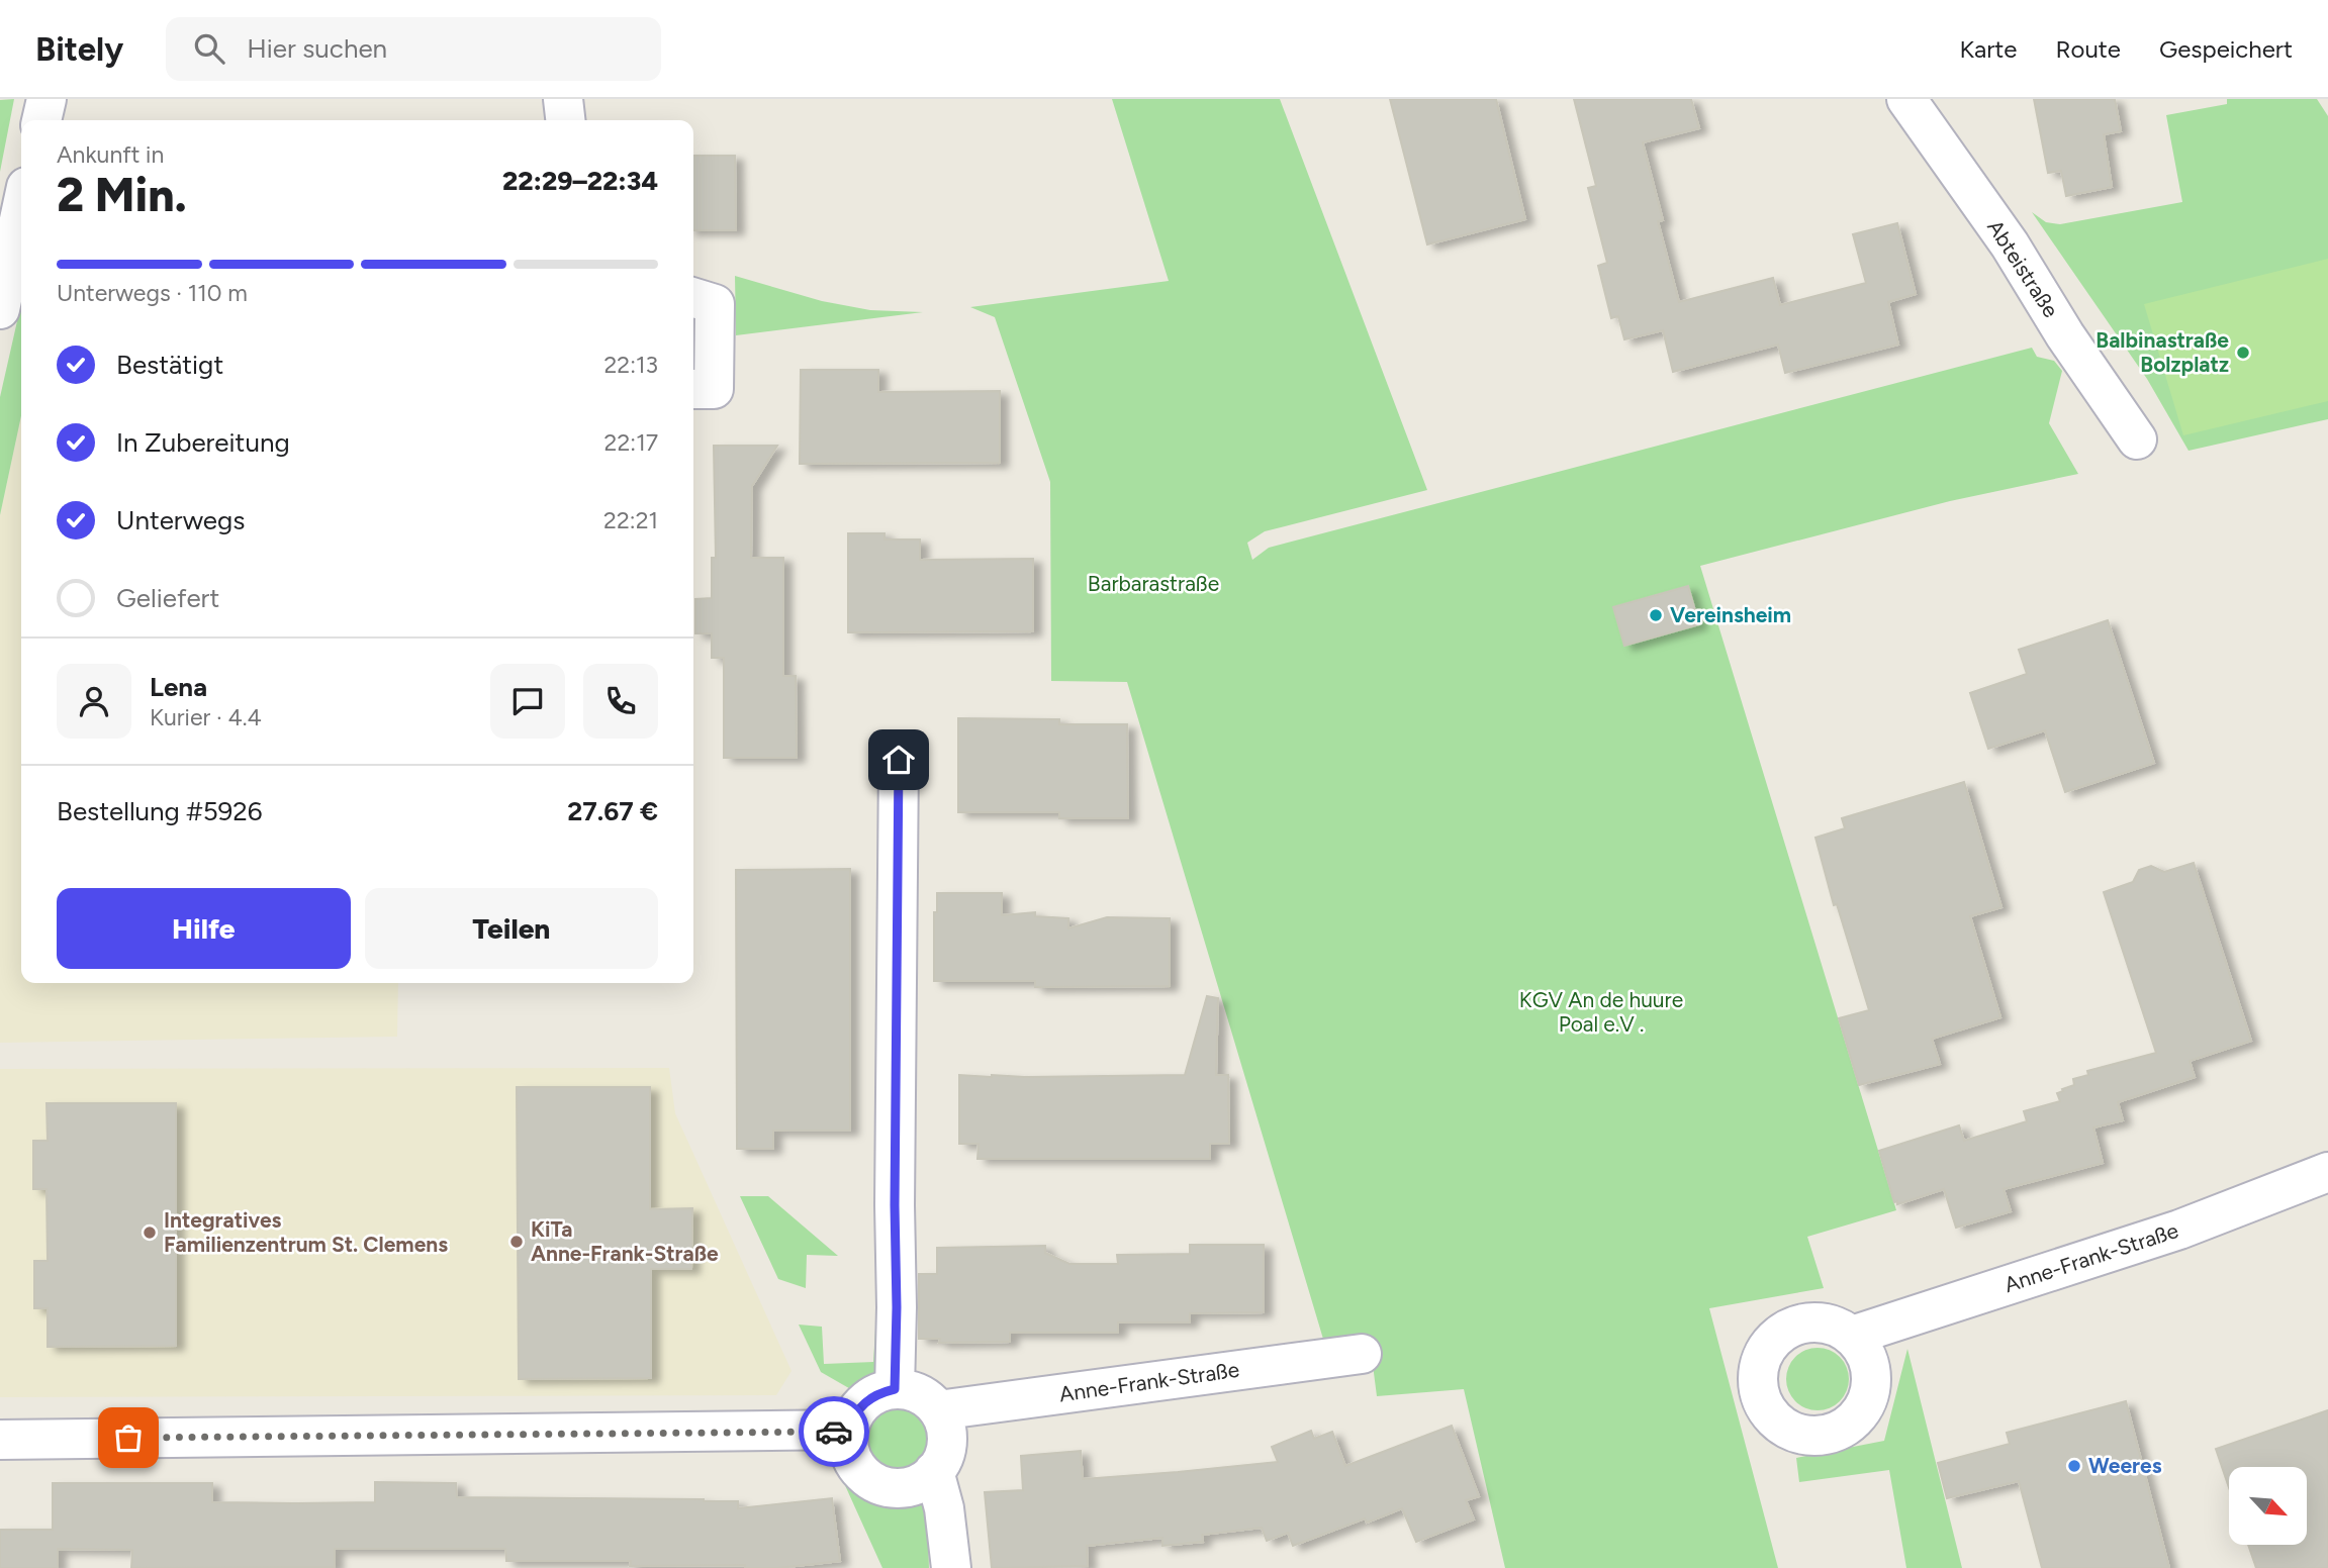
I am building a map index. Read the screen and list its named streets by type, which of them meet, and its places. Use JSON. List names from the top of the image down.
{
  "streets": {
    "street": ["Abteistraße", "Anne-Frank-Straße"]
  },
  "parks": ["Barbarastraße", "KGV An de huure Poal e.V ."],
  "places": [
    "Balbinastraße Bolzplatz",
    "Vereinsheim",
    "Integratives Familienzentrum St. Clemens",
    "KiTa Anne-Frank-Straße",
    "Weeres"
  ],
  "north": "bottom right",
  "page": {
    "header": "Bitely",
    "search": "Hier suchen",
    "nav": ["Karte", "Route", "Gespeichert"],
    "heading": ["2 Min.", "Ankunft in", "22:29–22:34"],
    "panel": [
      "Lena",
      "Kurier · 4.4",
      "Bestellung #5926",
      "27.67 €"
    ],
    "bar": "Unterwegs · 110 m",
    "list": [
      ["Bestätigt", "22:13"],
      ["In Zubereitung", "22:17"],
      ["Unterwegs", "22:21"],
      "Geliefert"
    ],
    "buttons": ["Hilfe", "Teilen"]
  }
}
